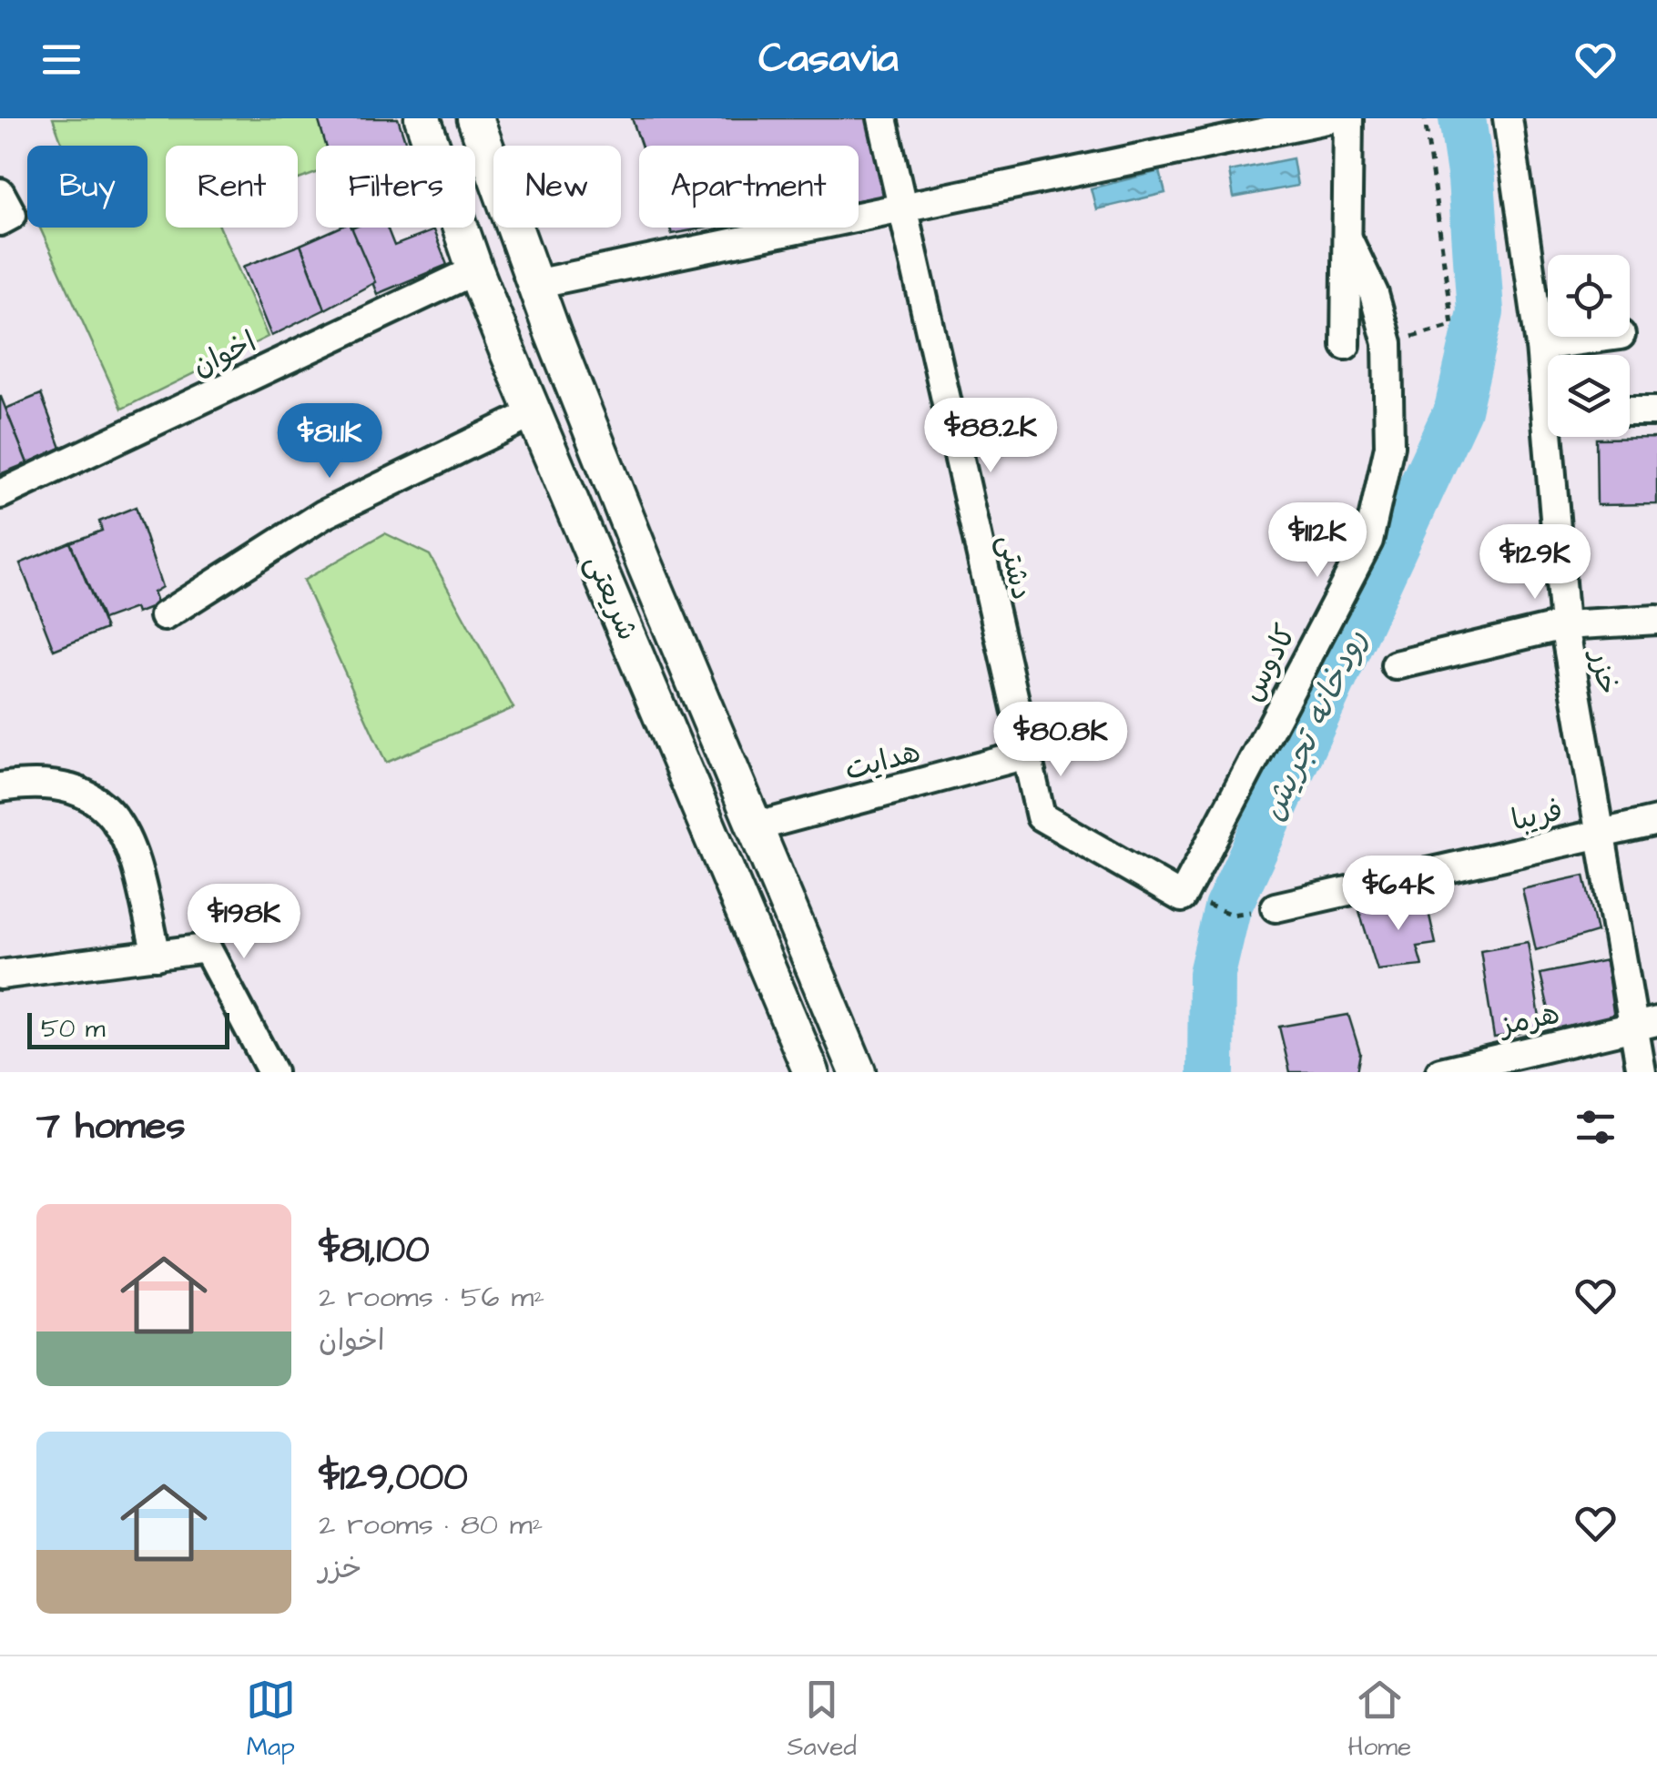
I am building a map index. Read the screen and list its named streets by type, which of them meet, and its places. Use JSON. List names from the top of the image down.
{
  "streets": {
    "main road": ["شریعتی"],
    "street": [
      "اخوان",
      "دشتی",
      "کادوس",
      "خزر",
      "هدایت",
      "فریبا",
      "هرمز"
    ]
  },
  "crossings": [
    ["اخوان", "شریعتی"],
    ["دشتی", "کادوس"],
    ["دشتی", "هدایت"],
    ["شریعتی", "هدایت"],
    ["خزر", "فریبا"],
    ["خزر", "هرمز"]
  ],
  "water": ["رودخانه تجریش"],
  "scale_bar": "50 m",
  "page": {
    "header": "Casavia",
    "chip": [
      "Buy",
      "Rent",
      "Filters",
      "New",
      "Apartment"
    ],
    "price": [
      "$88.2K",
      "$81.1K",
      "$112K",
      "$129K",
      "$80.8K",
      "$64K",
      "$198K"
    ],
    "scale": "50 m",
    "heading": "7 homes",
    "list": [
      {
        "name": "$81,100",
        "note": "2 rooms · 56 m² · اخوان"
      },
      {
        "name": "$129,000",
        "note": "2 rooms · 80 m² · خزر"
      }
    ],
    "tabs": ["Map", "Saved", "Home"]
  }
}
